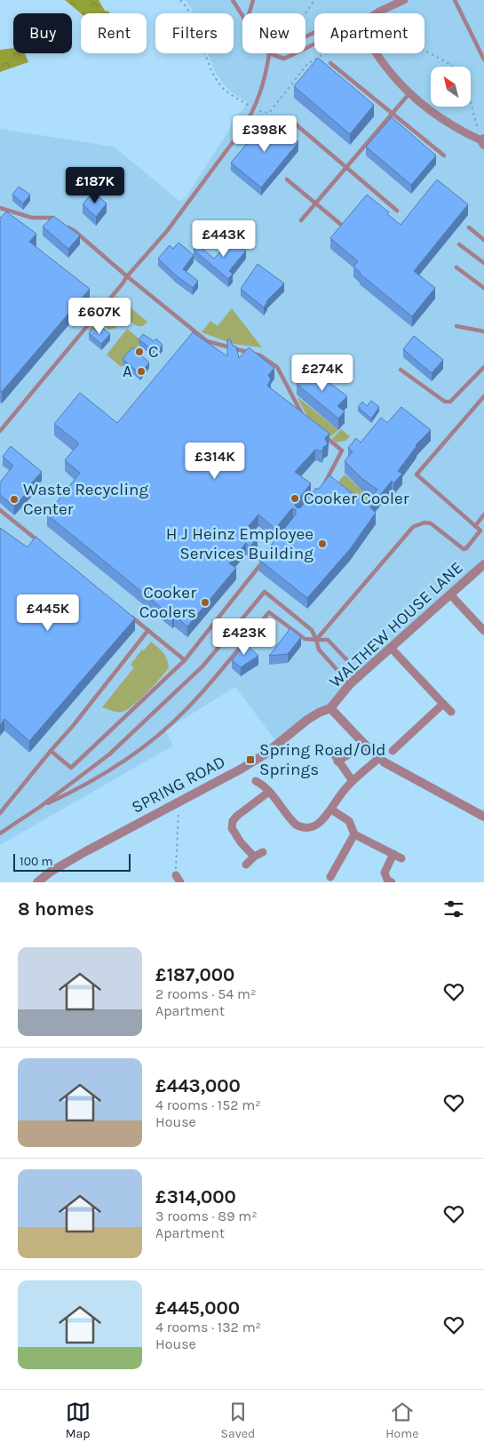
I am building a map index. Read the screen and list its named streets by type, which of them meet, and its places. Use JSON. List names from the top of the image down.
{
  "streets": {
    "street": ["WALTHEW HOUSE LANE", "SPRING ROAD"]
  },
  "crossings": [
    ["WALTHEW HOUSE LANE", "SPRING ROAD"]
  ],
  "places": {
    "other": [
      "C",
      "A",
      "Cooker Cooler",
      "Waste Recycling Center",
      "H J Heinz Employee Services Building",
      "Cooker Coolers"
    ],
    "transit": ["Spring Road/Old Springs"]
  },
  "scale_bar": "100 m",
  "north": "top left",
  "page": {
    "chip": [
      "Buy",
      "Rent",
      "Filters",
      "New",
      "Apartment"
    ],
    "price": [
      "£398K",
      "£187K",
      "£443K",
      "£607K",
      "£274K",
      "£314K",
      "£445K",
      "£423K"
    ],
    "scale": "100 m",
    "heading": "8 homes",
    "list": [
      {
        "name": "£187,000",
        "note": "2 rooms · 54 m² · Apartment"
      },
      {
        "name": "£443,000",
        "note": "4 rooms · 152 m² · House"
      },
      {
        "name": "£314,000",
        "note": "3 rooms · 89 m² · Apartment"
      },
      {
        "name": "£445,000",
        "note": "4 rooms · 132 m² · House"
      }
    ],
    "tabs": ["Map", "Saved", "Home"]
  }
}
